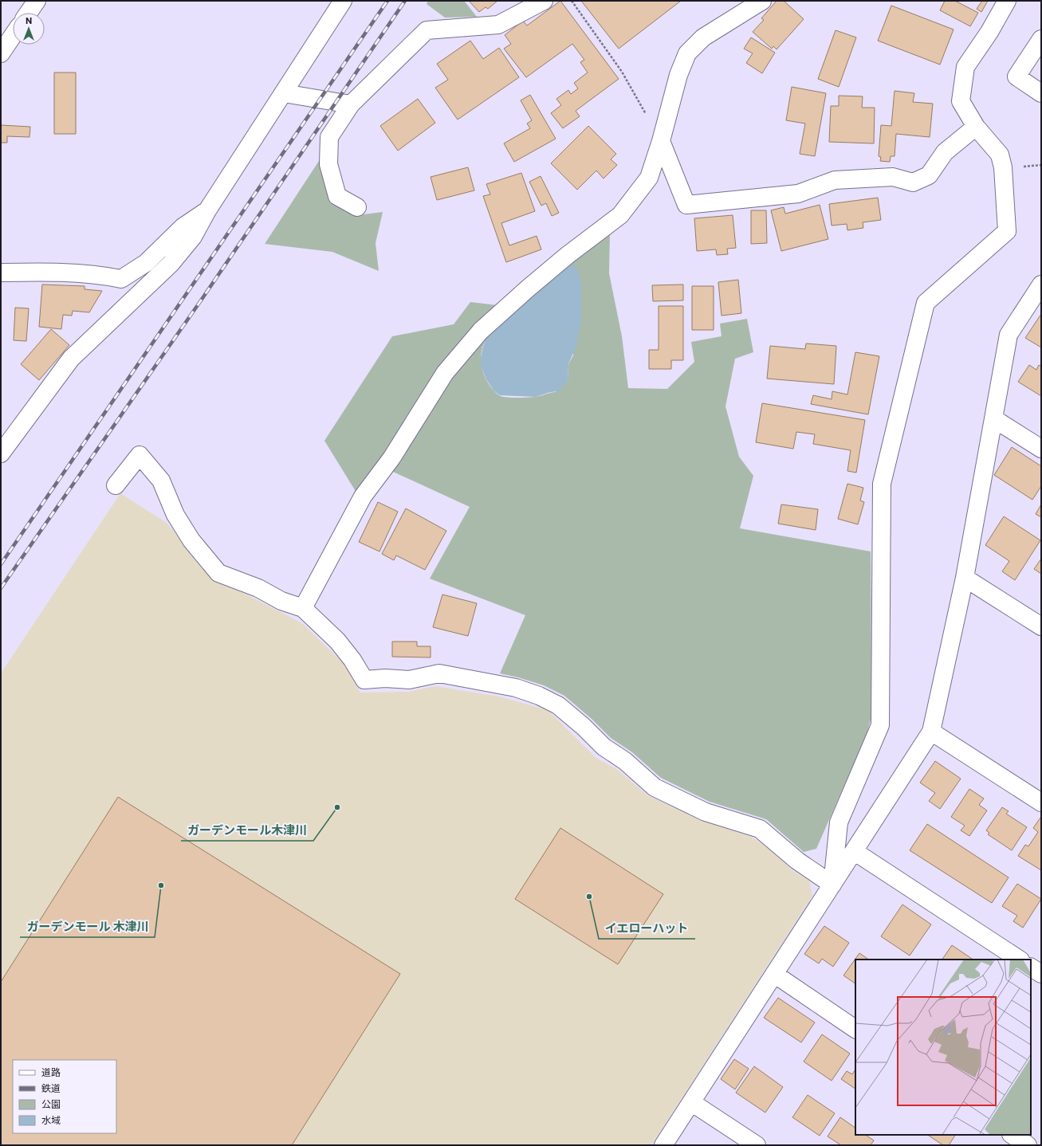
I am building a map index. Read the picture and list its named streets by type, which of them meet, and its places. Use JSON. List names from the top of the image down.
{
  "places": ["ガーデンモール木津川", "ガーデンモール 木津川", "イエローハット"],
  "legend": [
    "道路",
    "鉄道",
    "公園",
    "水域"
  ],
  "north": "top"
}
